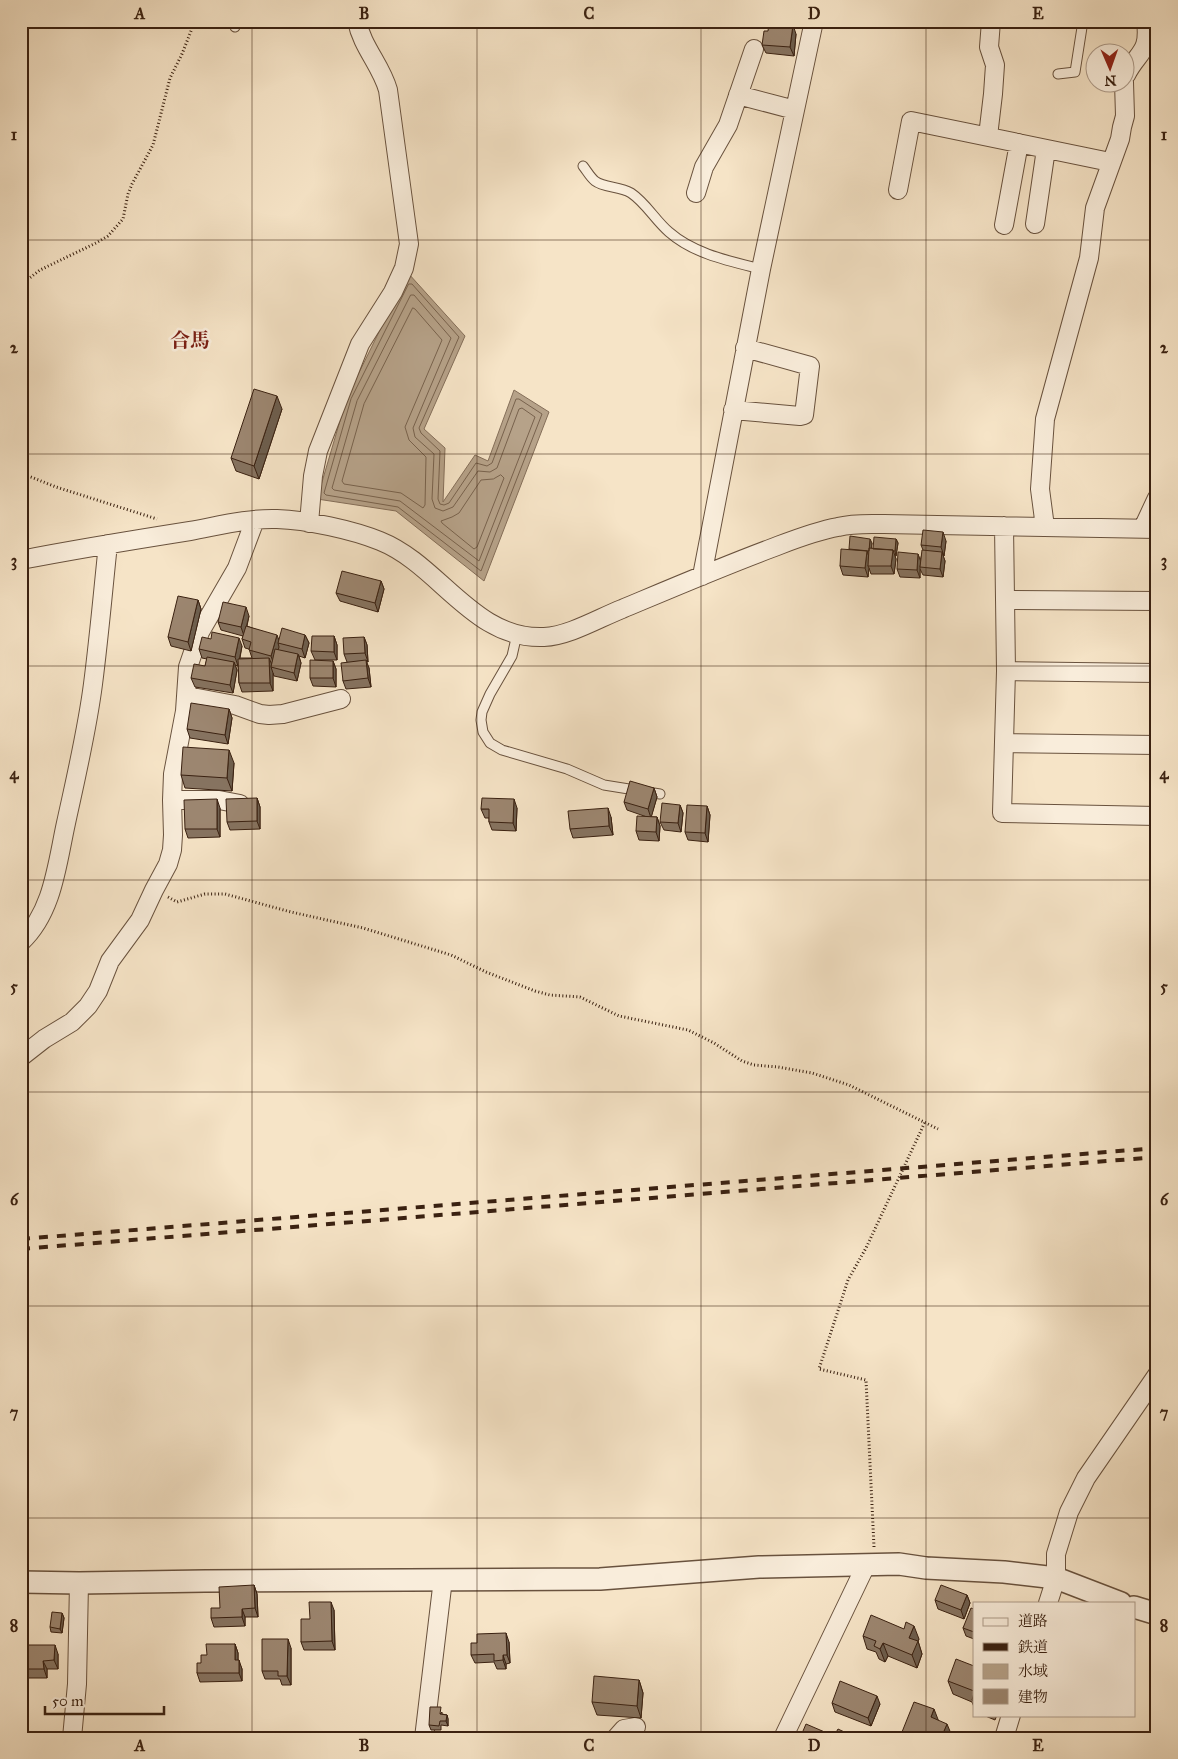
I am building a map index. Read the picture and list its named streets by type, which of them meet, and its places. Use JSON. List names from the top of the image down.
{
  "districts": ["合馬"],
  "legend": [
    "道路",
    "鉄道",
    "水域",
    "建物"
  ],
  "scale_bar": "50 m",
  "north": "bottom",
  "grid": {
    "columns": [
      "A",
      "B",
      "C",
      "D",
      "E"
    ],
    "rows": [
      "1",
      "2",
      "3",
      "4",
      "5",
      "6",
      "7",
      "8"
    ]
  }
}
